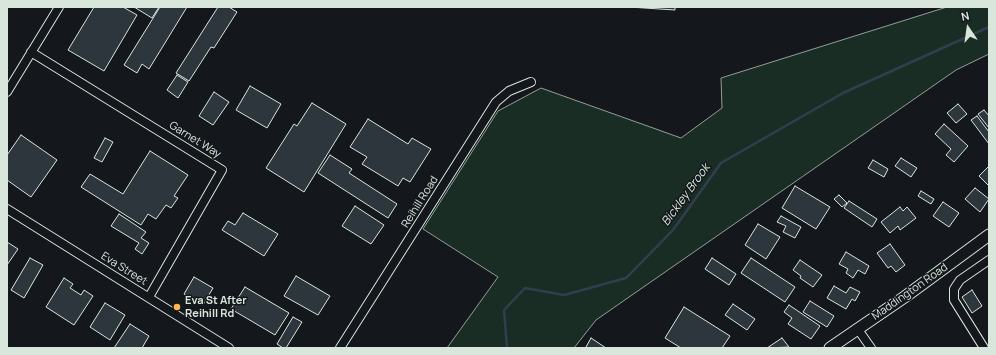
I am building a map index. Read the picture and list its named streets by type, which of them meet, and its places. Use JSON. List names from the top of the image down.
{
  "streets": {
    "main road": ["Maddington Road"],
    "street": ["Garnet Way", "Reihill Road", "Eva Street"]
  },
  "crossings": [
    ["Garnet Way", "Eva Street"]
  ],
  "water": ["Bickley Brook"],
  "places": ["Eva St After Reihill Rd"],
  "north": "top"
}
